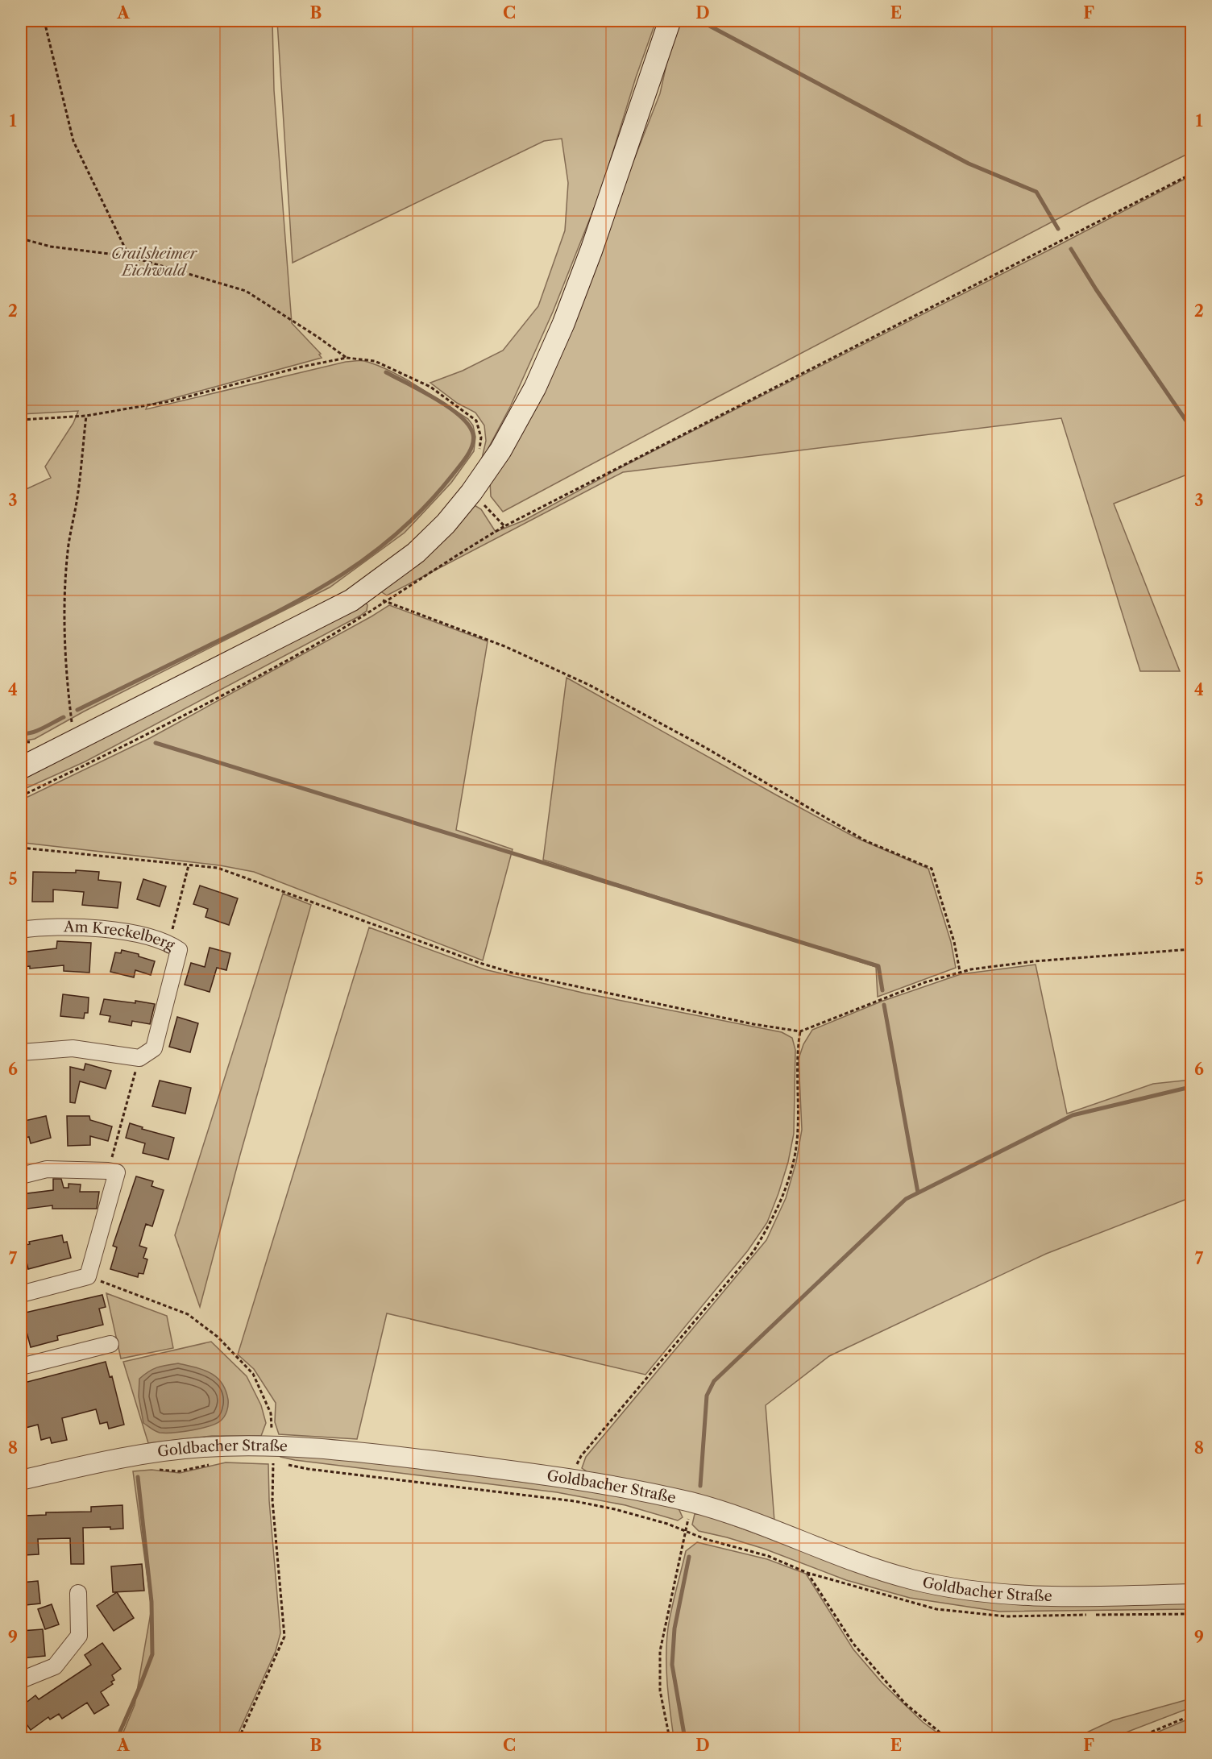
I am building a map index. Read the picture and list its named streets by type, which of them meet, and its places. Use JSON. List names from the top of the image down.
{
  "streets": {
    "street": ["Am Kreckelberg", "Goldbacher Straße"]
  },
  "parks": ["Crailsheimer Eichwald"],
  "grid": {
    "columns": [
      "A",
      "B",
      "C",
      "D",
      "E",
      "F"
    ],
    "rows": [
      "1",
      "2",
      "3",
      "4",
      "5",
      "6",
      "7",
      "8",
      "9"
    ]
  }
}
